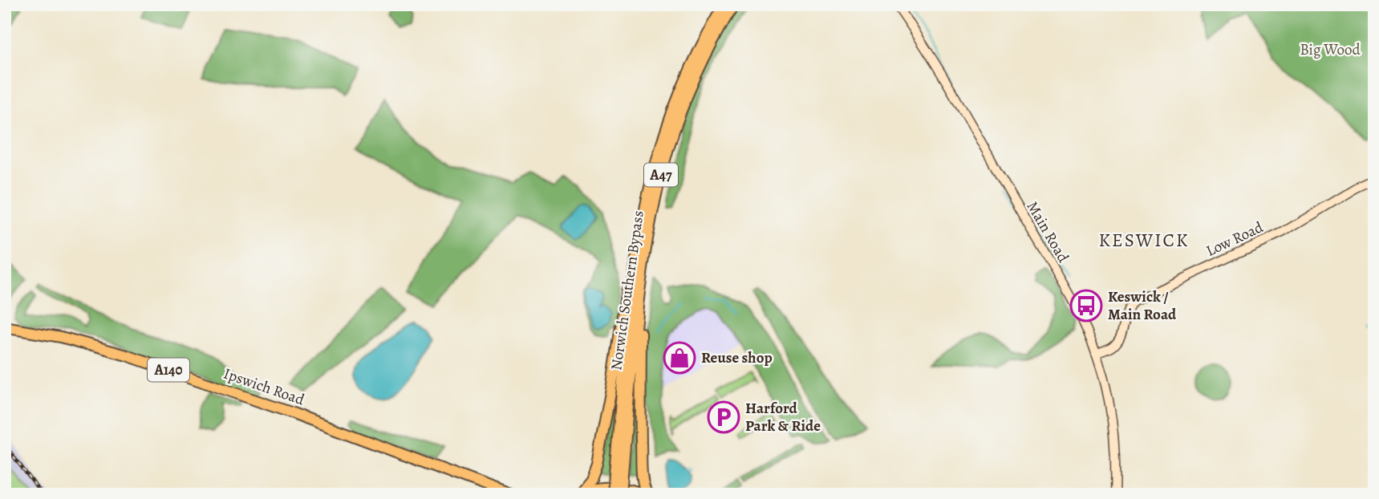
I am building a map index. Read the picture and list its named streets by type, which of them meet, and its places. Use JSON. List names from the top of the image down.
{
  "streets": {
    "highway": [
      "A47",
      "Norwich Southern Bypass",
      "A140",
      "Ipswich Road"
    ],
    "main road": ["Main Road", "Low Road"]
  },
  "crossings": [
    ["A47", "Norwich Southern Bypass"],
    ["Main Road", "Low Road"]
  ],
  "districts": ["KESWICK"],
  "parks": ["Big Wood"],
  "places": {
    "bus stop": ["Keswick / Main Road"],
    "shop": ["Reuse shop"],
    "parking": ["Harford Park & Ride"]
  }
}
